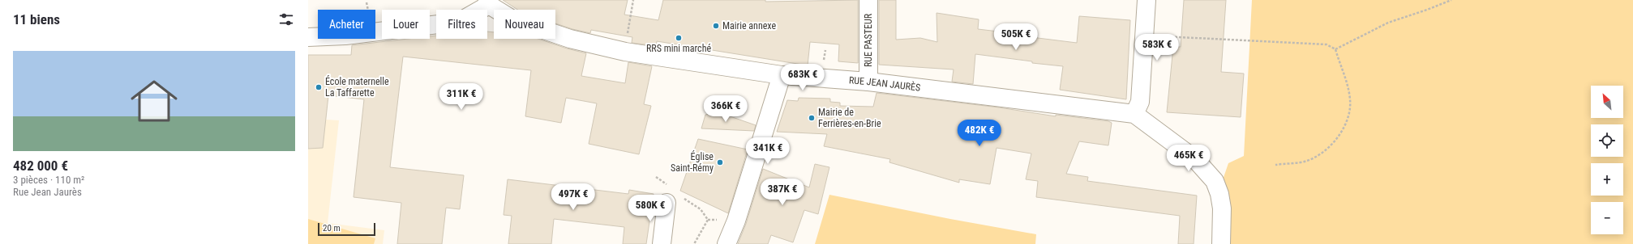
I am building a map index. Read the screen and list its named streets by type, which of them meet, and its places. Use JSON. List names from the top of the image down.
{
  "streets": {
    "main road": ["RUE PASTEUR", "RUE JEAN JAURÈS"]
  },
  "crossings": [
    ["RUE PASTEUR", "RUE JEAN JAURÈS"]
  ],
  "places": [
    "Mairie annexe",
    "RRS mini marché",
    "École maternelle La Taffarette",
    "Mairie de Ferrières-en-Brie",
    "Église Saint-Rémy"
  ],
  "scale_bar": "20 m",
  "north": "top left",
  "page": {
    "heading": "11 biens",
    "chip": [
      "Acheter",
      "Louer",
      "Filtres",
      "Nouveau"
    ],
    "price": [
      "505K €",
      "583K €",
      "683K €",
      "311K €",
      "366K €",
      "482K €",
      "341K €",
      "465K €",
      "387K €",
      "497K €",
      "580K €"
    ],
    "list": [
      {
        "name": "482 000 €",
        "note": "3 pièces · 110 m² · Rue Jean Jaurès"
      }
    ],
    "map_buttons": ["+", "−"],
    "scale": "20 m"
  }
}
